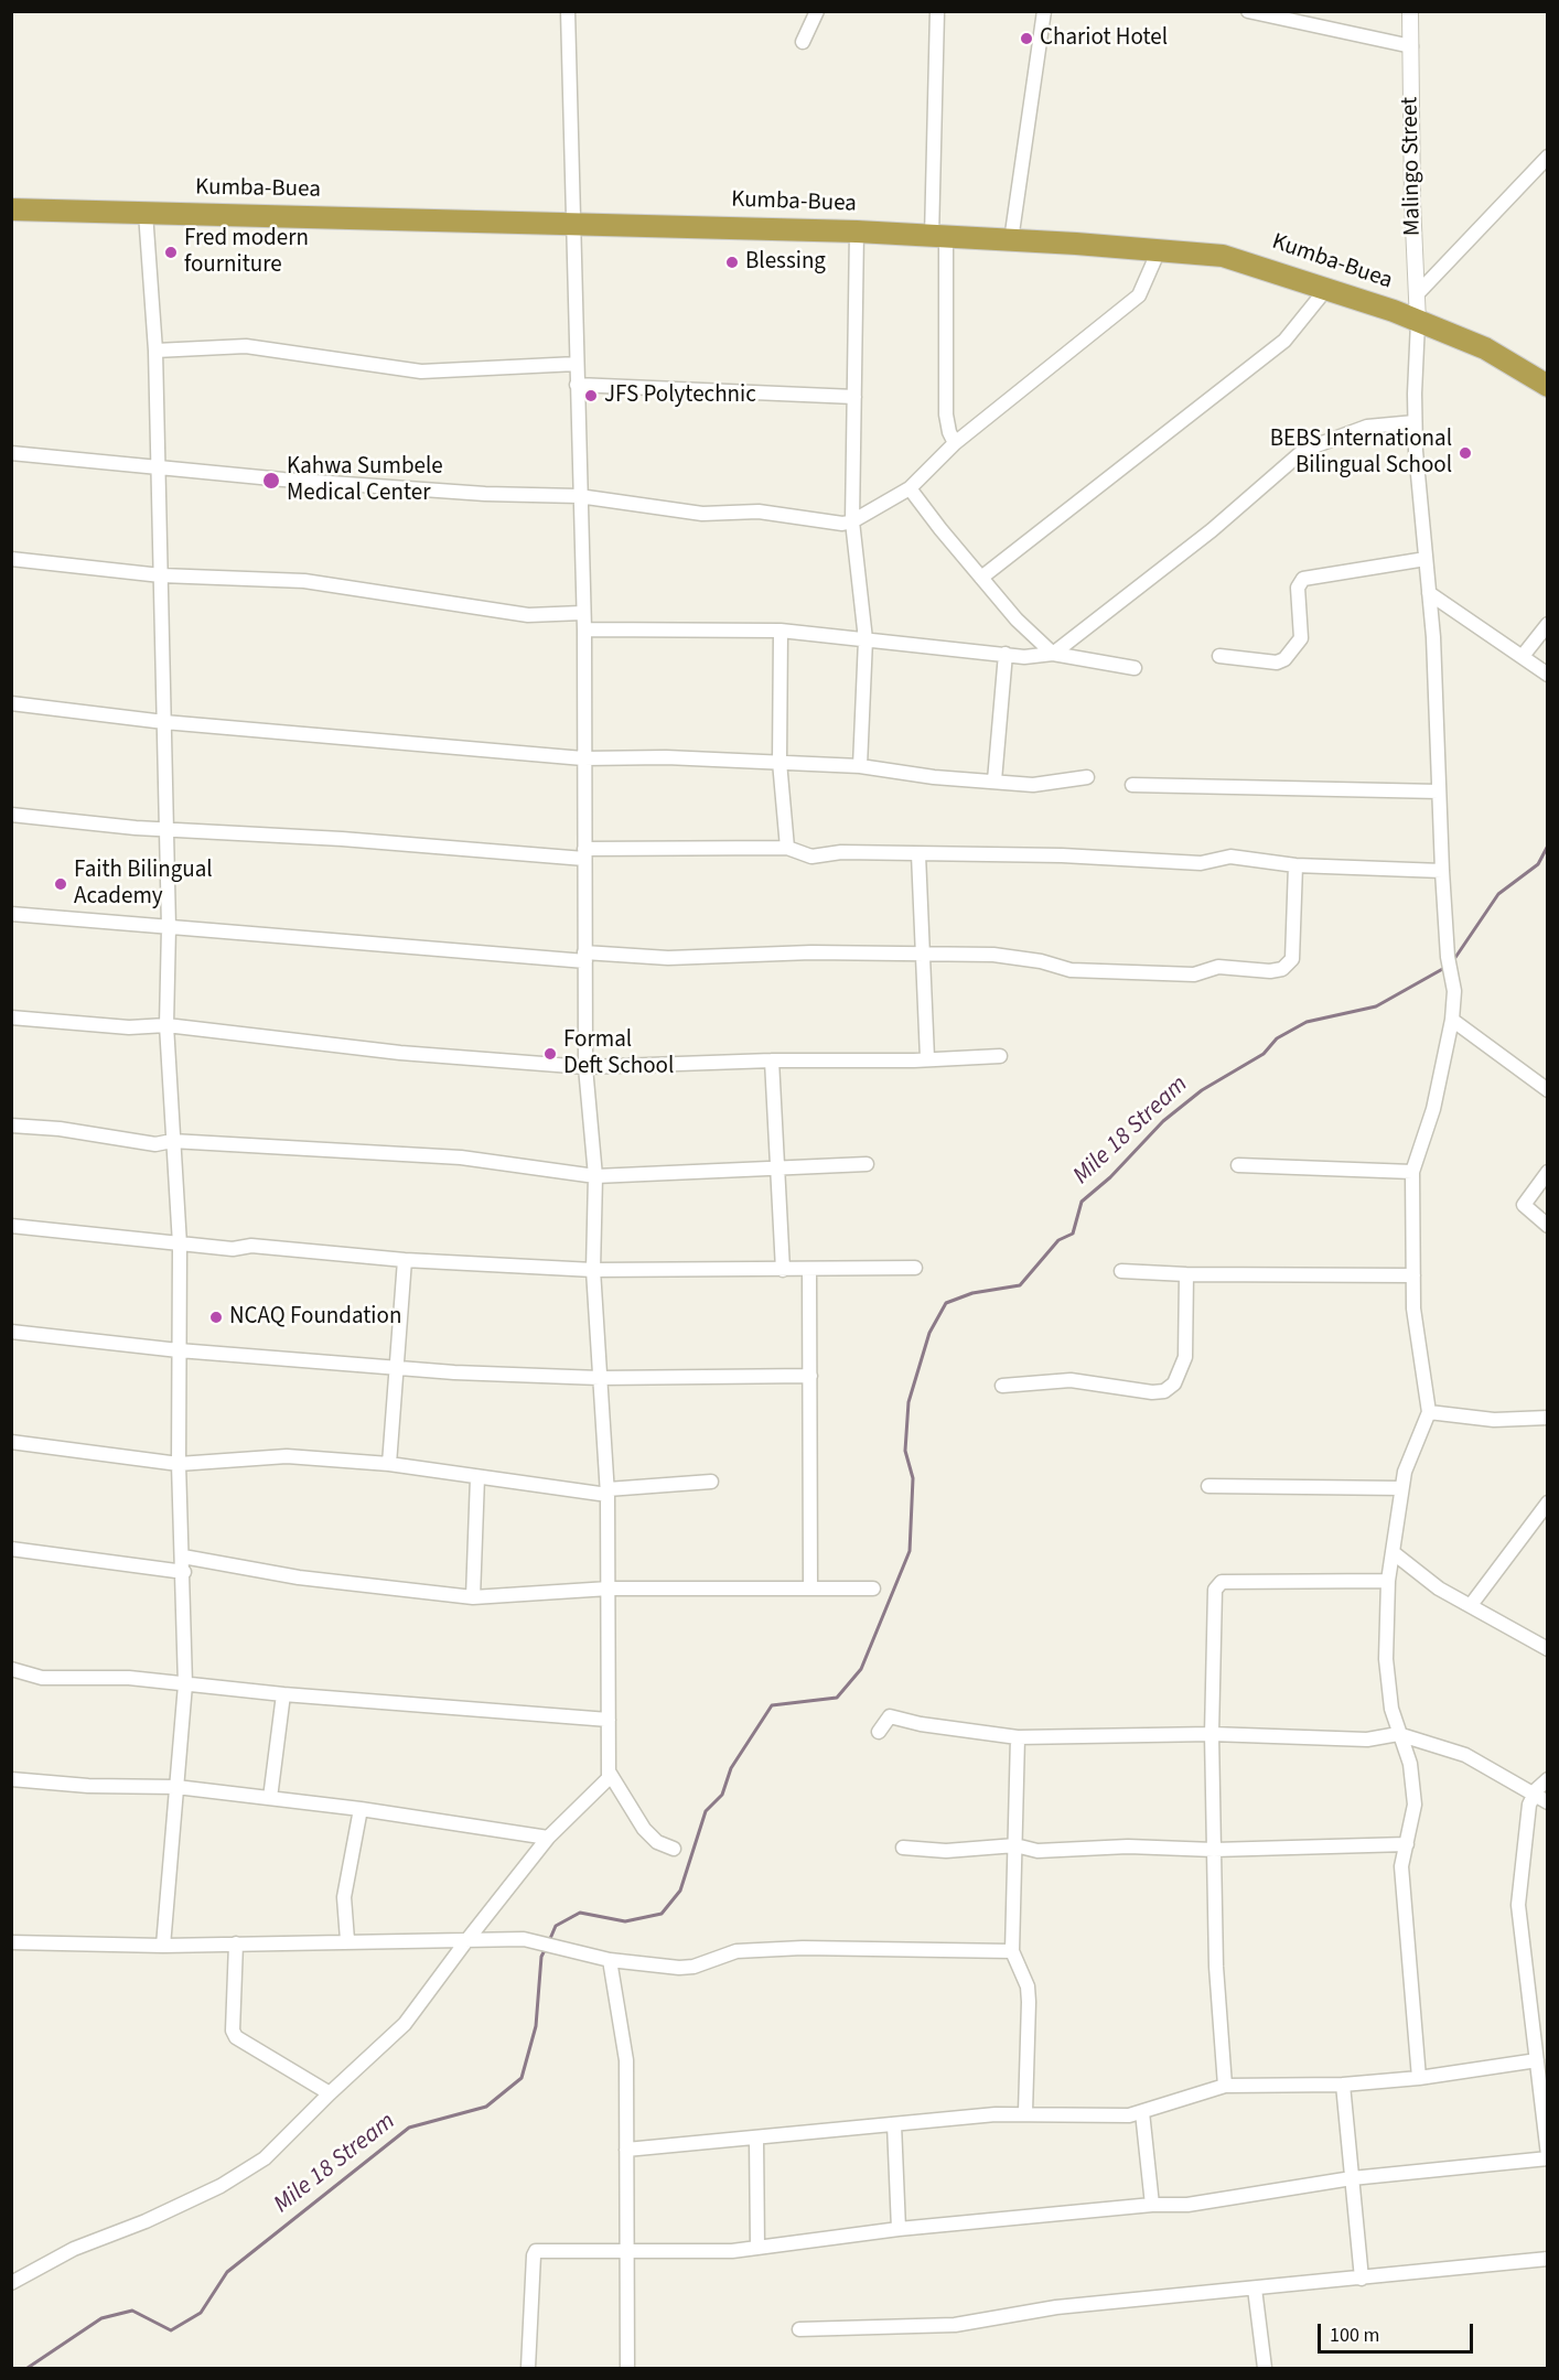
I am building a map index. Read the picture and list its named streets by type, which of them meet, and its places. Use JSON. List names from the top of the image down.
{
  "streets": {
    "highway": ["Kumba-Buea"],
    "street": ["Malingo Street"]
  },
  "crossings": [
    ["Malingo Street", "Kumba-Buea"]
  ],
  "water": ["Mile 18 Stream"],
  "places": [
    "Chariot Hotel",
    "Fred modern fourniture",
    "Blessing",
    "JFS Polytechnic",
    "BEBS International Bilingual School",
    "Kahwa Sumbele Medical Center",
    "Faith Bilingual Academy",
    "Formal Deft School",
    "NCAQ Foundation"
  ],
  "scale_bar": "100 m"
}
